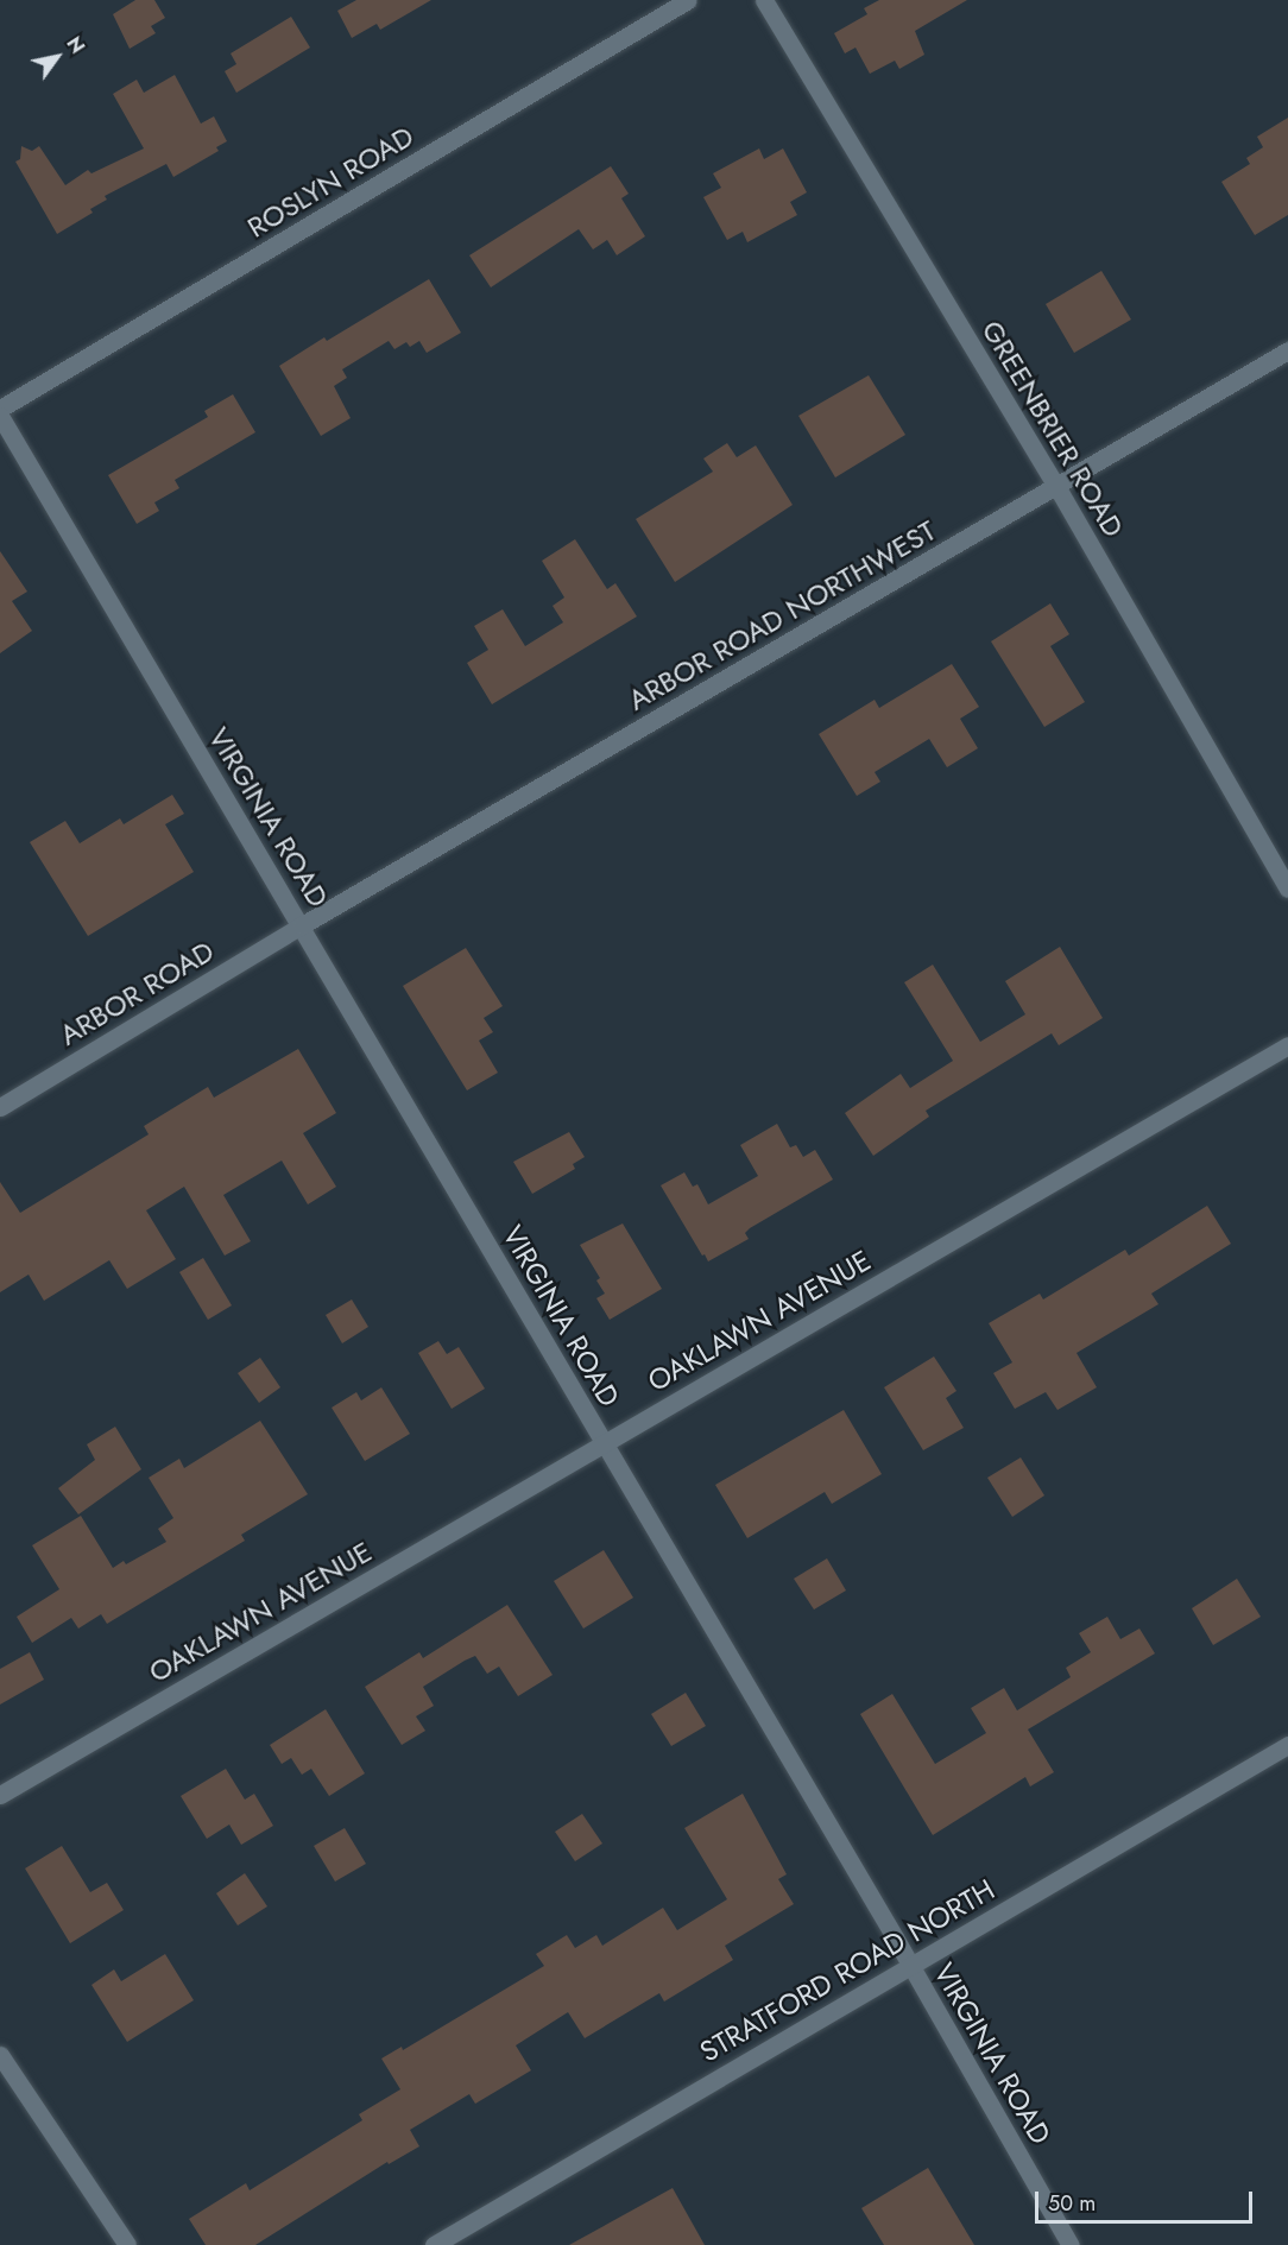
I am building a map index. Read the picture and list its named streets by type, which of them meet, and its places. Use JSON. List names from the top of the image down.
{
  "streets": {
    "street": [
      "ROSLYN ROAD",
      "GREENBRIER ROAD",
      "ARBOR ROAD NORTHWEST",
      "VIRGINIA ROAD",
      "ARBOR ROAD",
      "OAKLAWN AVENUE",
      "STRATFORD ROAD NORTH"
    ]
  },
  "crossings": [
    ["GREENBRIER ROAD", "ARBOR ROAD NORTHWEST"],
    ["ARBOR ROAD NORTHWEST", "VIRGINIA ROAD"],
    ["ARBOR ROAD NORTHWEST", "ARBOR ROAD"],
    ["VIRGINIA ROAD", "ARBOR ROAD"],
    ["VIRGINIA ROAD", "OAKLAWN AVENUE"],
    ["VIRGINIA ROAD", "STRATFORD ROAD NORTH"]
  ],
  "scale_bar": "50 m",
  "north": "top right"
}
